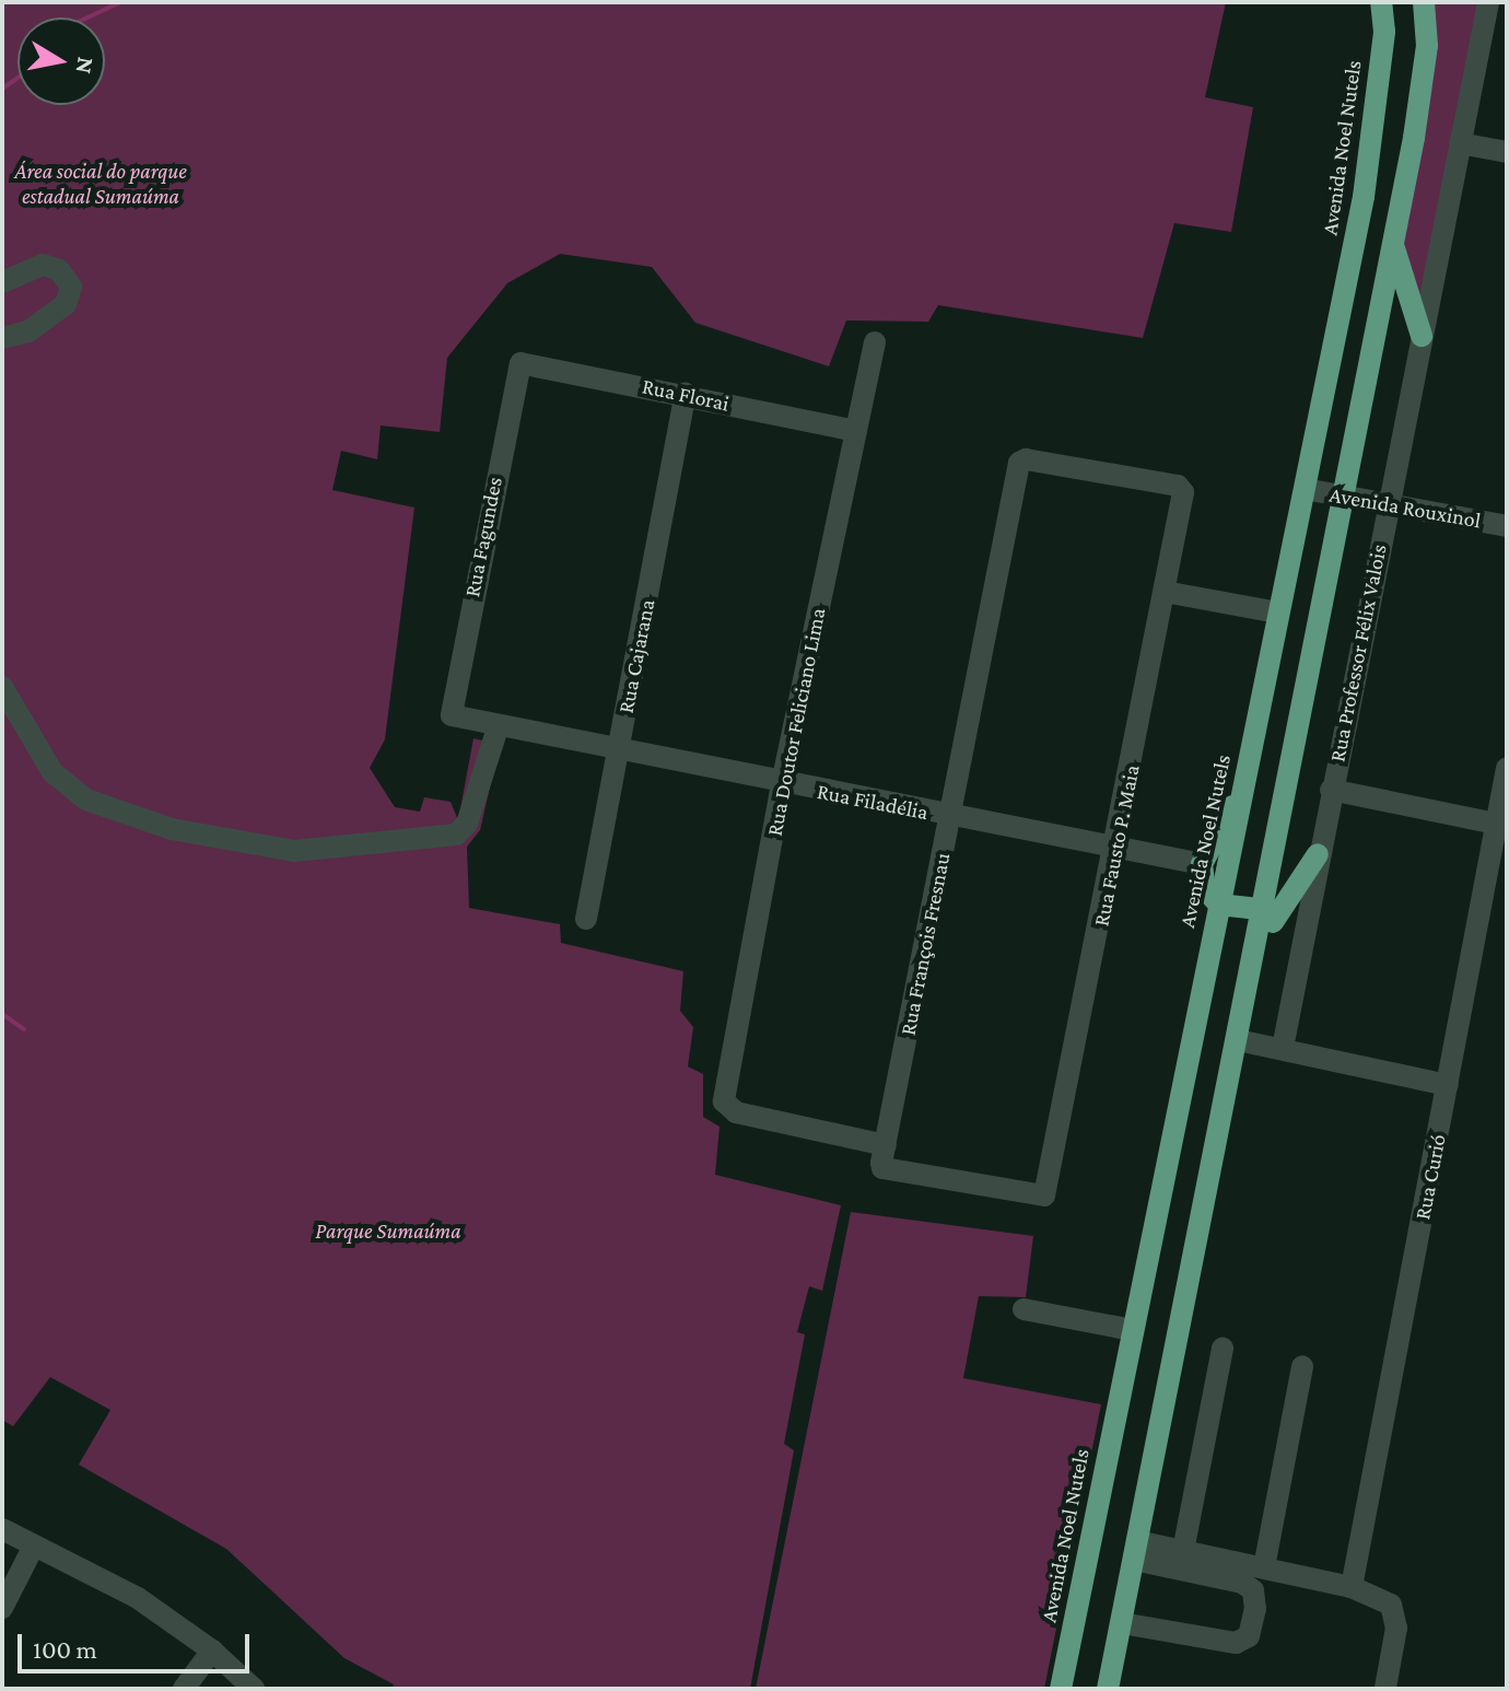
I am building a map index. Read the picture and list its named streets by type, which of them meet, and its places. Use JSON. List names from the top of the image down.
{
  "streets": {
    "main road": ["Avenida Noel Nutels"],
    "street": [
      "Rua Florai",
      "Avenida Rouxinol",
      "Rua Fagundes",
      "Rua Professor Félix Valois",
      "Rua Cajarana",
      "Rua Doutor Feliciano Lima",
      "Rua Filadélia",
      "Rua Fausto P. Maia",
      "Rua François Fresnau",
      "Rua Curió"
    ]
  },
  "crossings": [
    ["Avenida Noel Nutels", "Avenida Rouxinol"],
    ["Rua Florai", "Rua Fagundes"],
    ["Rua Florai", "Rua Cajarana"],
    ["Rua Florai", "Rua Doutor Feliciano Lima"],
    ["Avenida Rouxinol", "Rua Professor Félix Valois"],
    ["Rua Fagundes", "Rua Filadélia"],
    ["Rua Cajarana", "Rua Filadélia"],
    ["Rua Doutor Feliciano Lima", "Rua Filadélia"],
    ["Rua Doutor Feliciano Lima", "Rua François Fresnau"],
    ["Rua Filadélia", "Rua Fausto P. Maia"],
    ["Rua Filadélia", "Rua François Fresnau"],
    ["Rua Fausto P. Maia", "Rua François Fresnau"]
  ],
  "parks": ["Área social do parque estadual Sumaúma", "Parque Sumaúma"],
  "scale_bar": "100 m",
  "north": "right"
}
